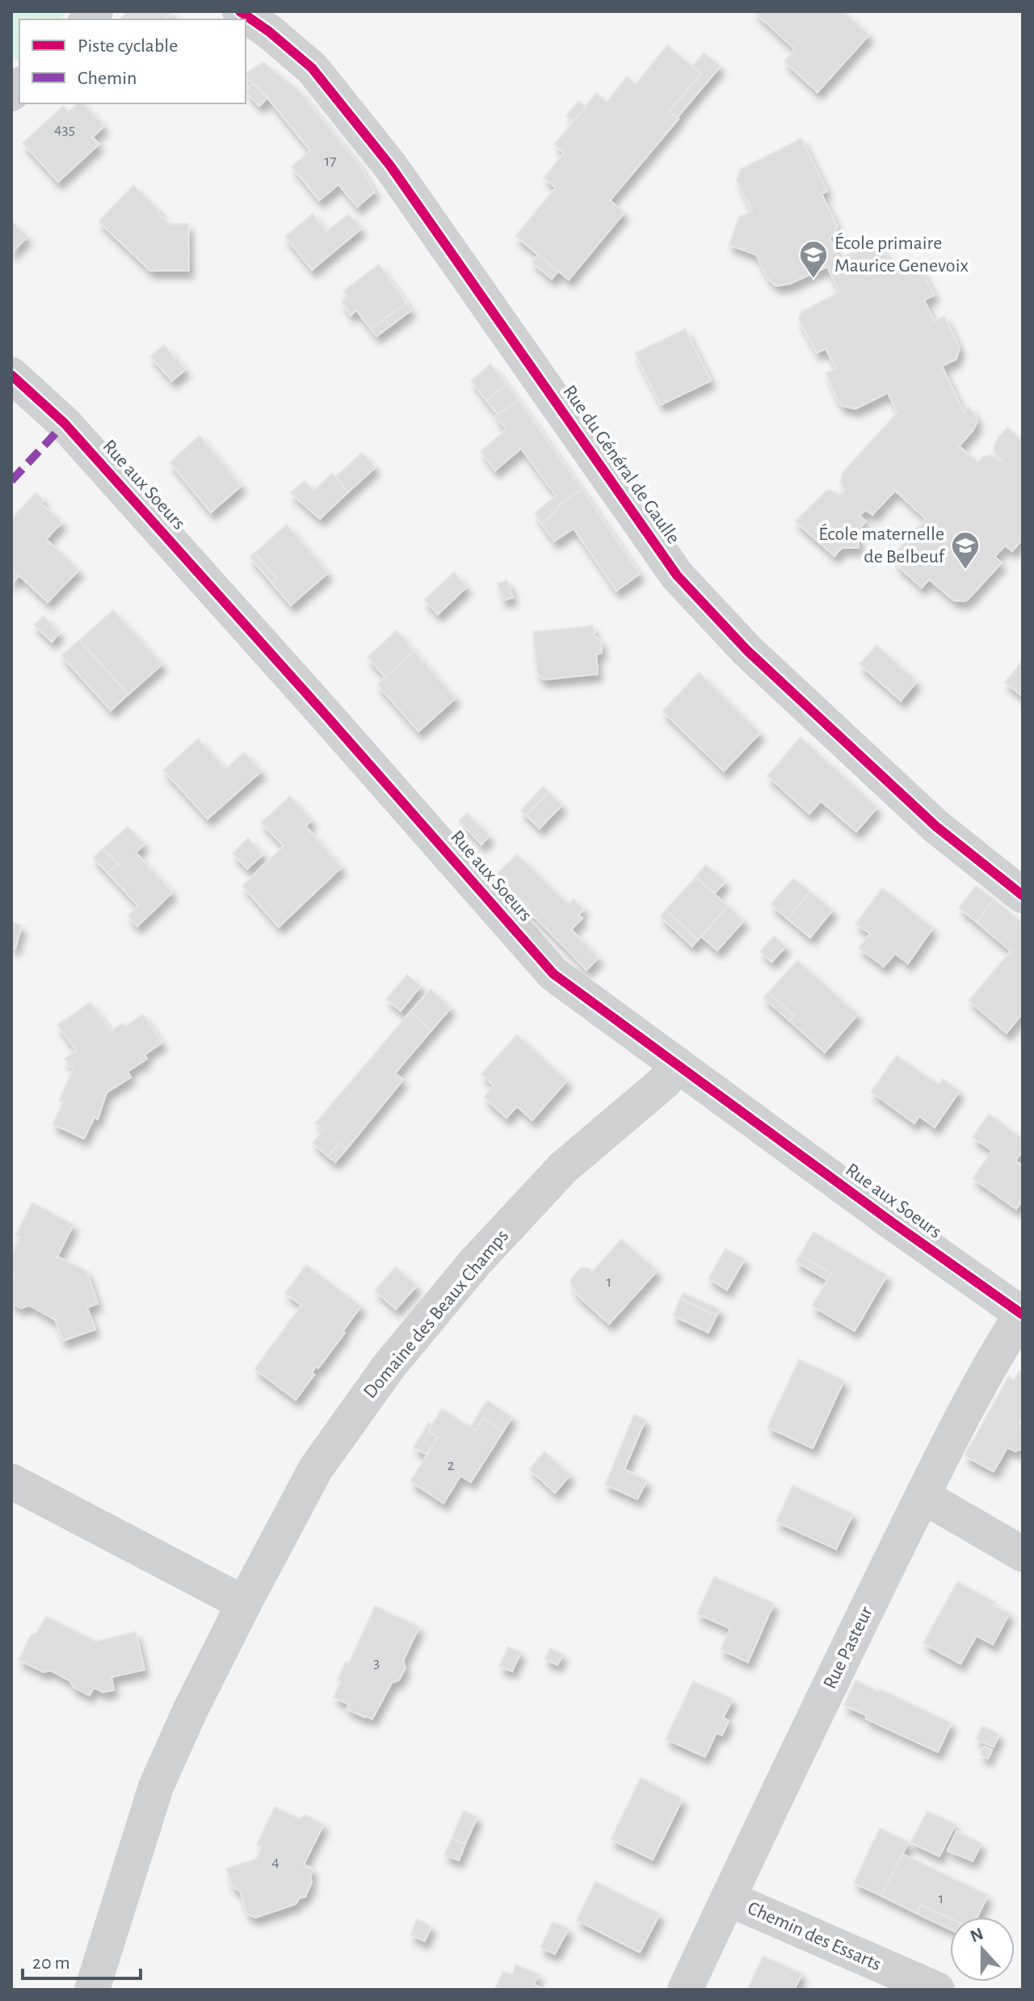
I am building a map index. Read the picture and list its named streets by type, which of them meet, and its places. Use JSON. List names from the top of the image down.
{
  "streets": {
    "street": [
      "Rue du Général de Gaulle",
      "Rue aux Soeurs",
      "Domaine des Beaux Champs",
      "Rue Pasteur",
      "Chemin des Essarts"
    ]
  },
  "crossings": [
    ["Rue aux Soeurs", "Domaine des Beaux Champs"],
    ["Rue aux Soeurs", "Rue Pasteur"],
    ["Rue Pasteur", "Chemin des Essarts"]
  ],
  "places": {
    "school or university": ["École primaire Maurice Genevoix", "École maternelle de Belbeuf"]
  },
  "house_numbers": [
    "435",
    "17",
    "1",
    "2",
    "3",
    "4",
    "1"
  ],
  "legend": ["Piste cyclable", "Chemin"],
  "scale_bar": "20 m",
  "north": "top"
}
